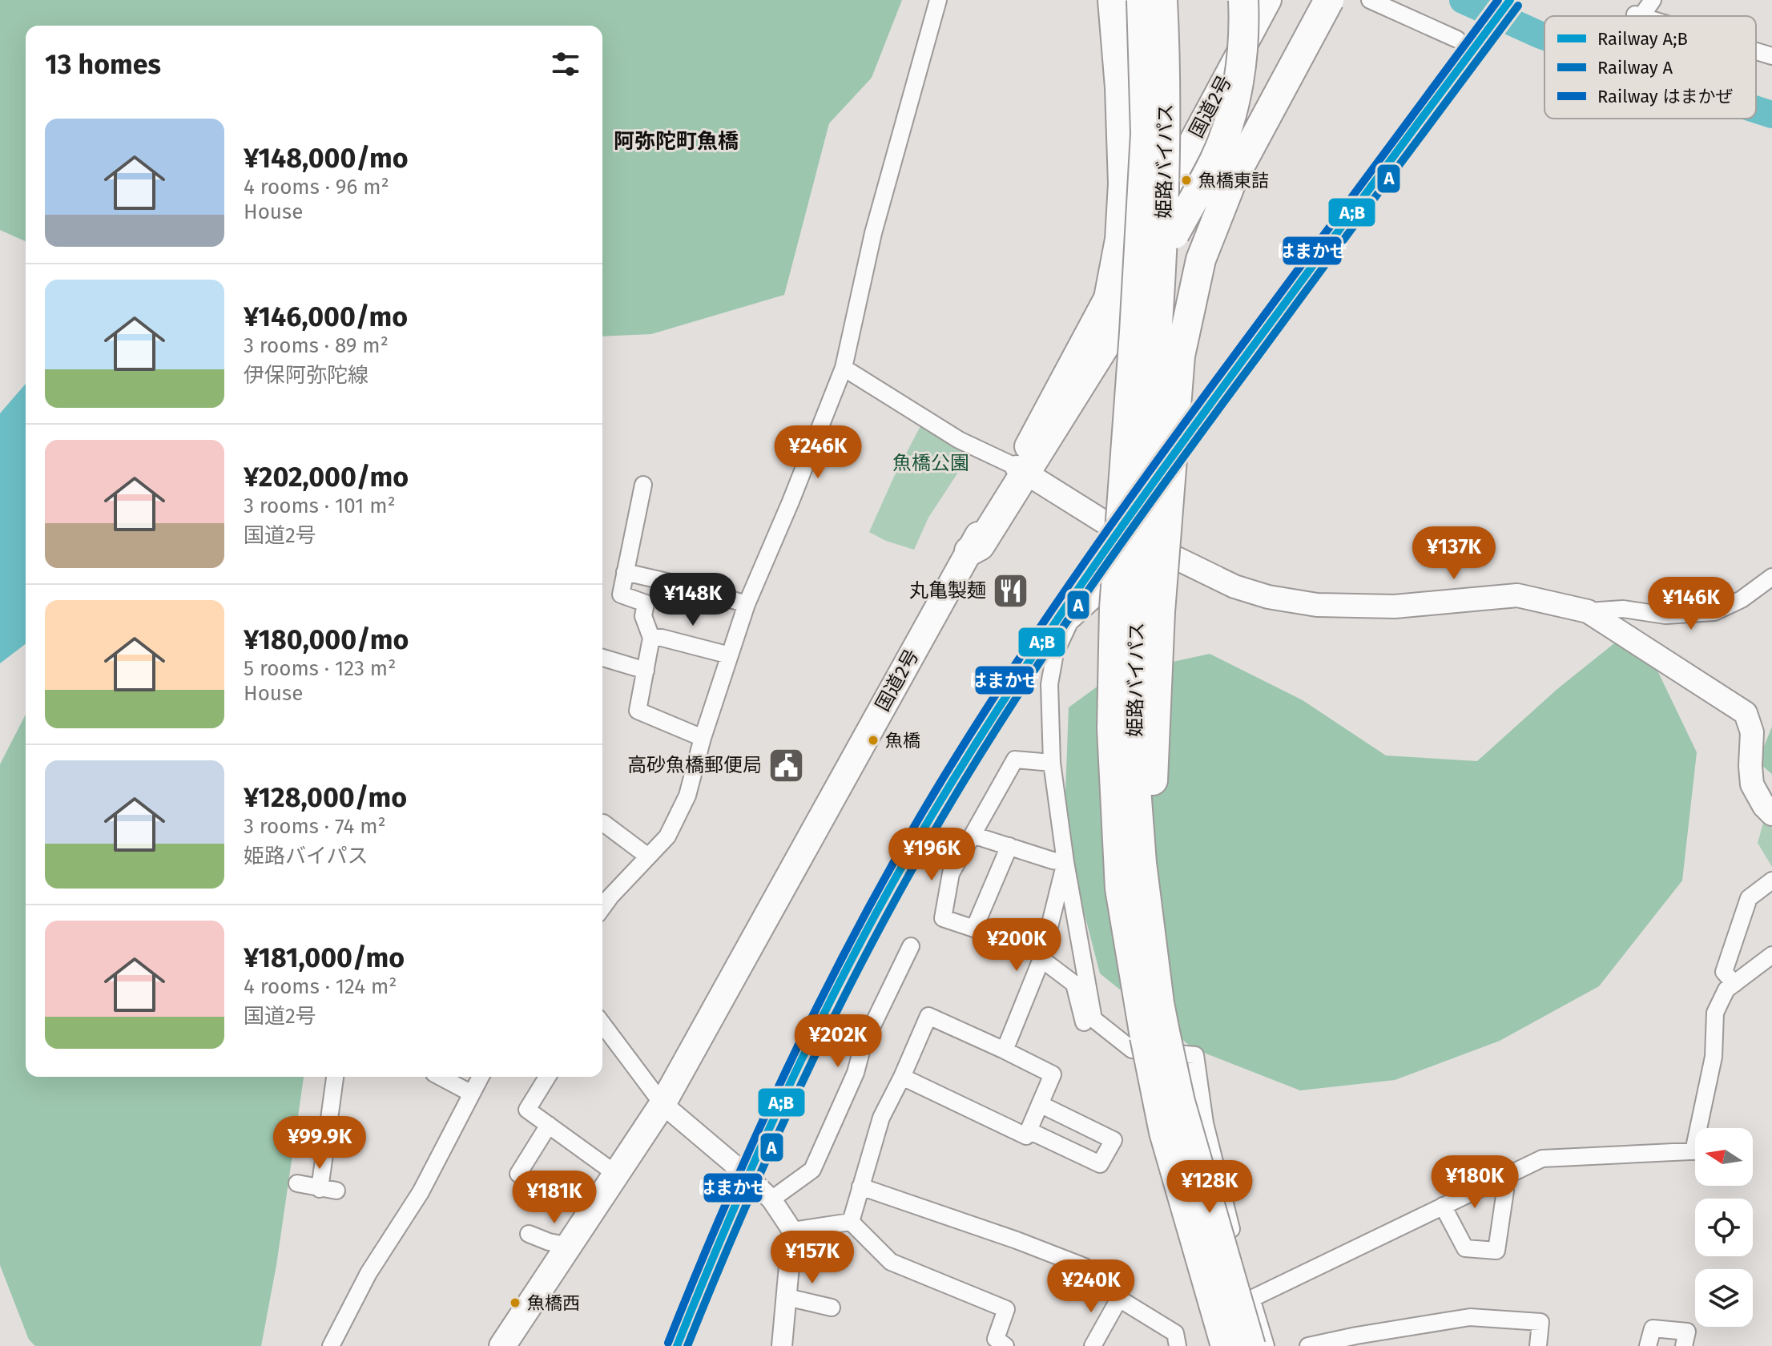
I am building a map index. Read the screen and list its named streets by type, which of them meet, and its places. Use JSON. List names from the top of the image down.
{
  "streets": {
    "highway": ["国道2号", "姫路バイパス"]
  },
  "districts": ["阿弥陀町魚橋"],
  "parks": ["魚橋公園"],
  "places": {
    "other": ["魚橋東詰", "魚橋", "魚橋西"],
    "restaurant": ["丸亀製麺"],
    "public building": ["高砂魚橋郵便局"]
  },
  "lines": ["rail line A;B", "rail line はまかぜ", "rail line A"],
  "legend": ["Railway A;B", "Railway A", "Railway はまかぜ"],
  "north": "left",
  "page": {
    "heading": "13 homes",
    "list": [
      {
        "name": "¥148,000/mo",
        "note": "4 rooms · 96 m² · House"
      },
      {
        "name": "¥146,000/mo",
        "note": "3 rooms · 89 m² · 伊保阿弥陀線"
      },
      {
        "name": "¥202,000/mo",
        "note": "3 rooms · 101 m² · 国道2号"
      },
      {
        "name": "¥180,000/mo",
        "note": "5 rooms · 123 m² · House"
      },
      {
        "name": "¥128,000/mo",
        "note": "3 rooms · 74 m² · 姫路バイパス"
      },
      {
        "name": "¥181,000/mo",
        "note": "4 rooms · 124 m² · 国道2号"
      }
    ],
    "price": [
      "¥246K",
      "¥137K",
      "¥148K",
      "¥146K",
      "¥196K",
      "¥200K",
      "¥202K",
      "¥99.9K",
      "¥180K",
      "¥128K",
      "¥181K",
      "¥157K",
      "¥240K"
    ]
  }
}
